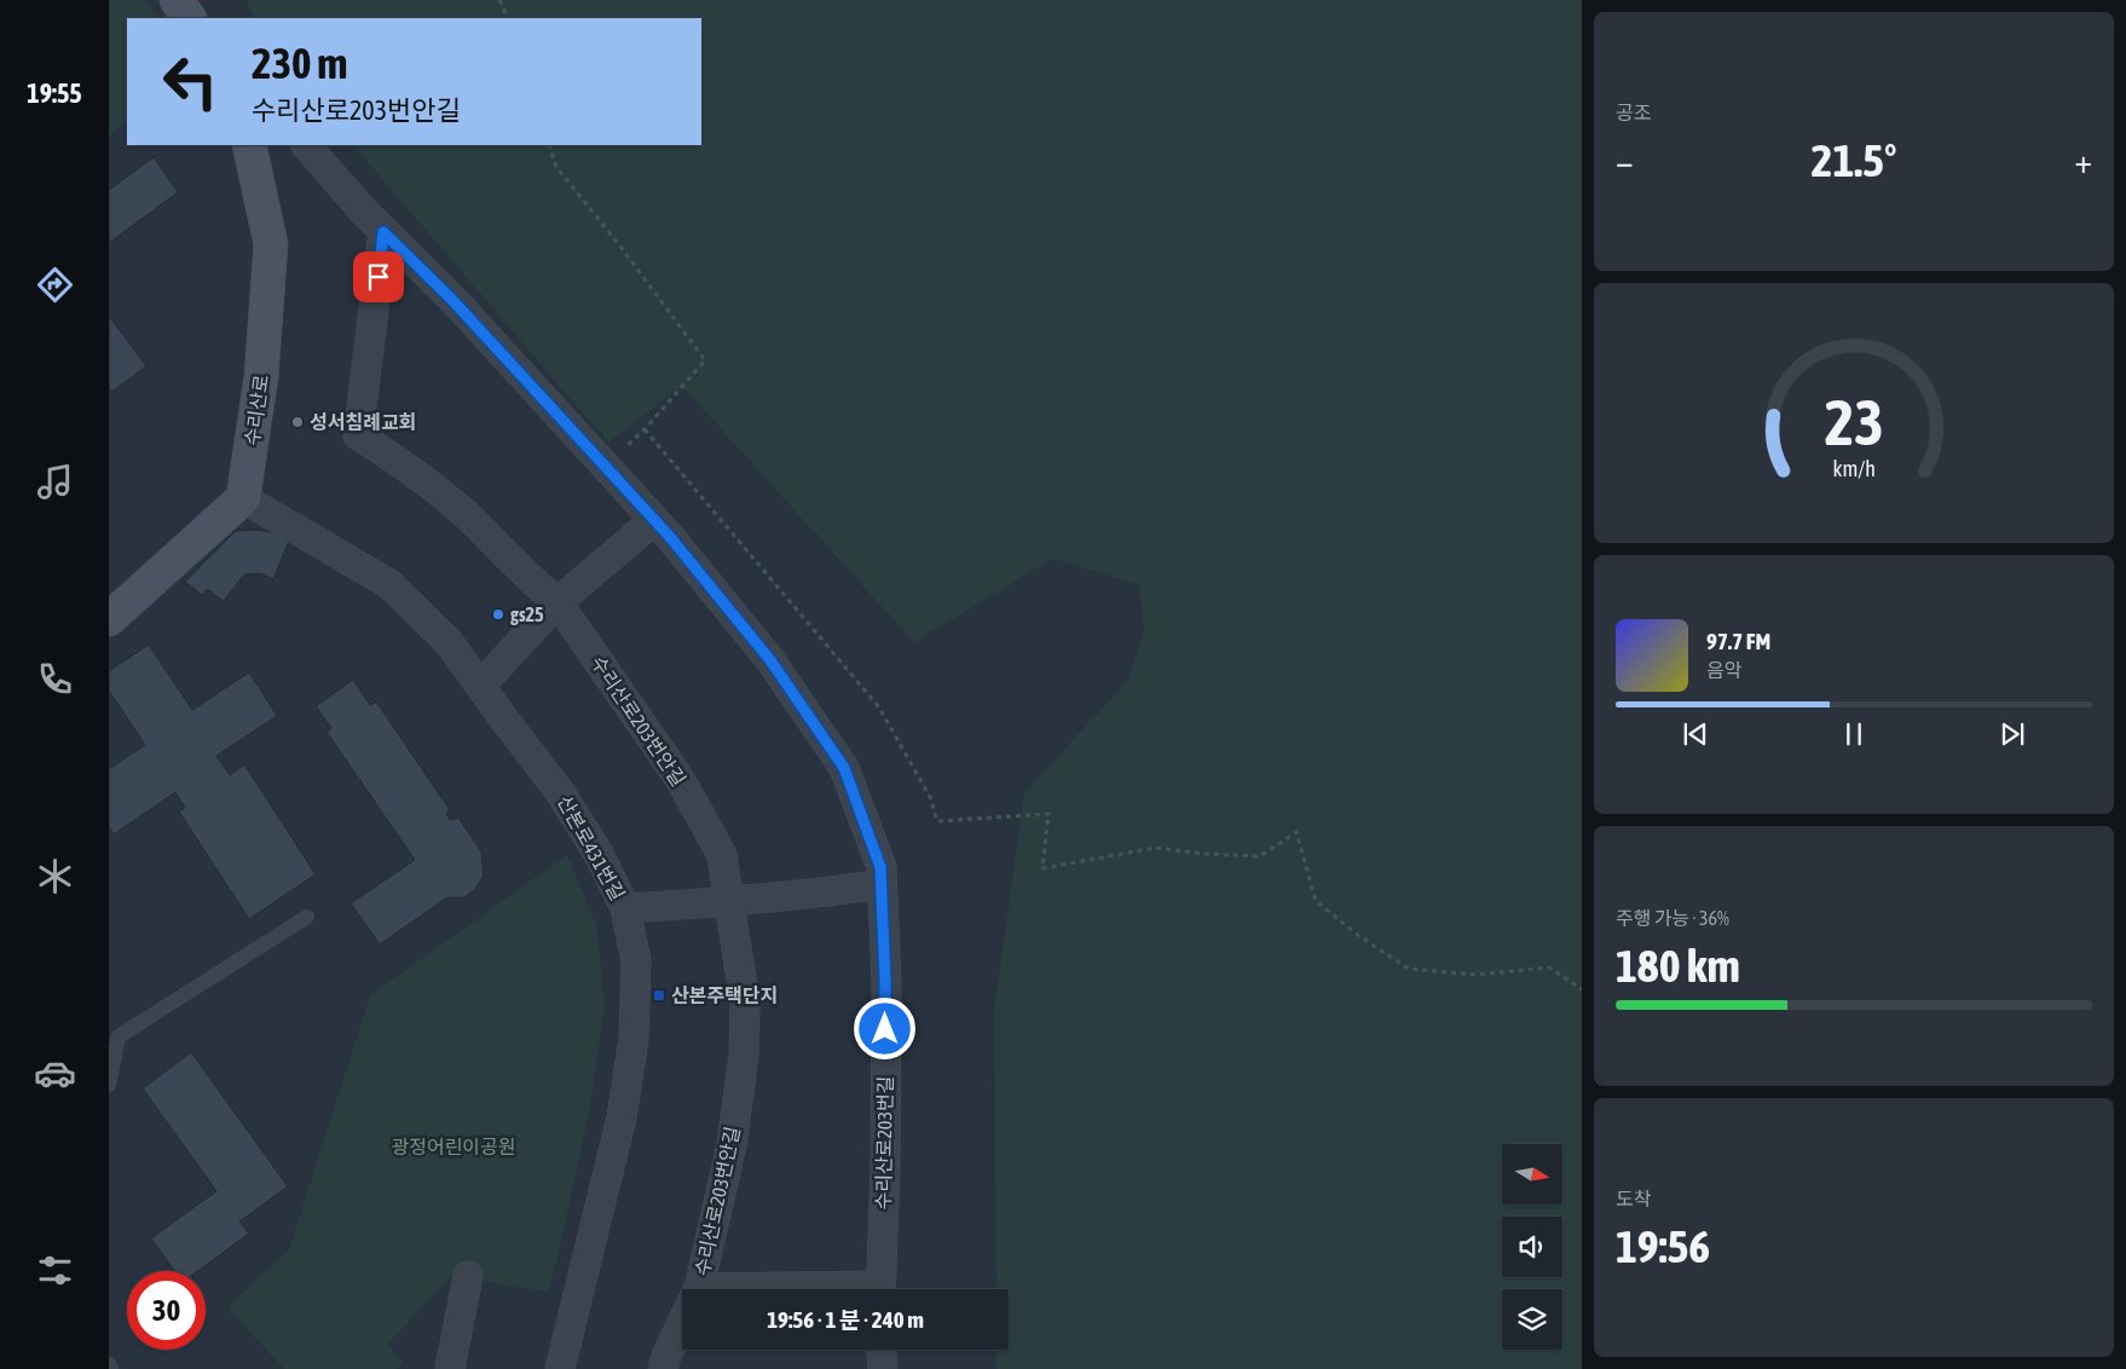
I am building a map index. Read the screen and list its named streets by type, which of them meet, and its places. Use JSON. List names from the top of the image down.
{
  "streets": {
    "street": [
      "수리산로",
      "수리산로203번안길",
      "산본로431번길",
      "수리산로203번길"
    ]
  },
  "crossings": [
    ["수리산로", "산본로431번길"],
    ["수리산로203번안길", "수리산로203번길"]
  ],
  "parks": ["광정어린이공원"],
  "places": {
    "other": ["성서침례교회", "gs25"],
    "transit": ["산본주택단지"]
  },
  "north": "right",
  "page": {
    "tabs": "19:55",
    "tile": [
      "공조",
      ["주행 가능 · 36%", "180 km"],
      ["도착", "19:56"]
    ],
    "turn": ["230 m", "수리산로203번안길"],
    "heat": ["−", "21.5°", "+"],
    "song": ["97.7 FM", "음악"],
    "limit": "30",
    "trip": "19:56 · 1 분 · 240 m",
    "gauge": ["23", "km/h"]
  }
}
